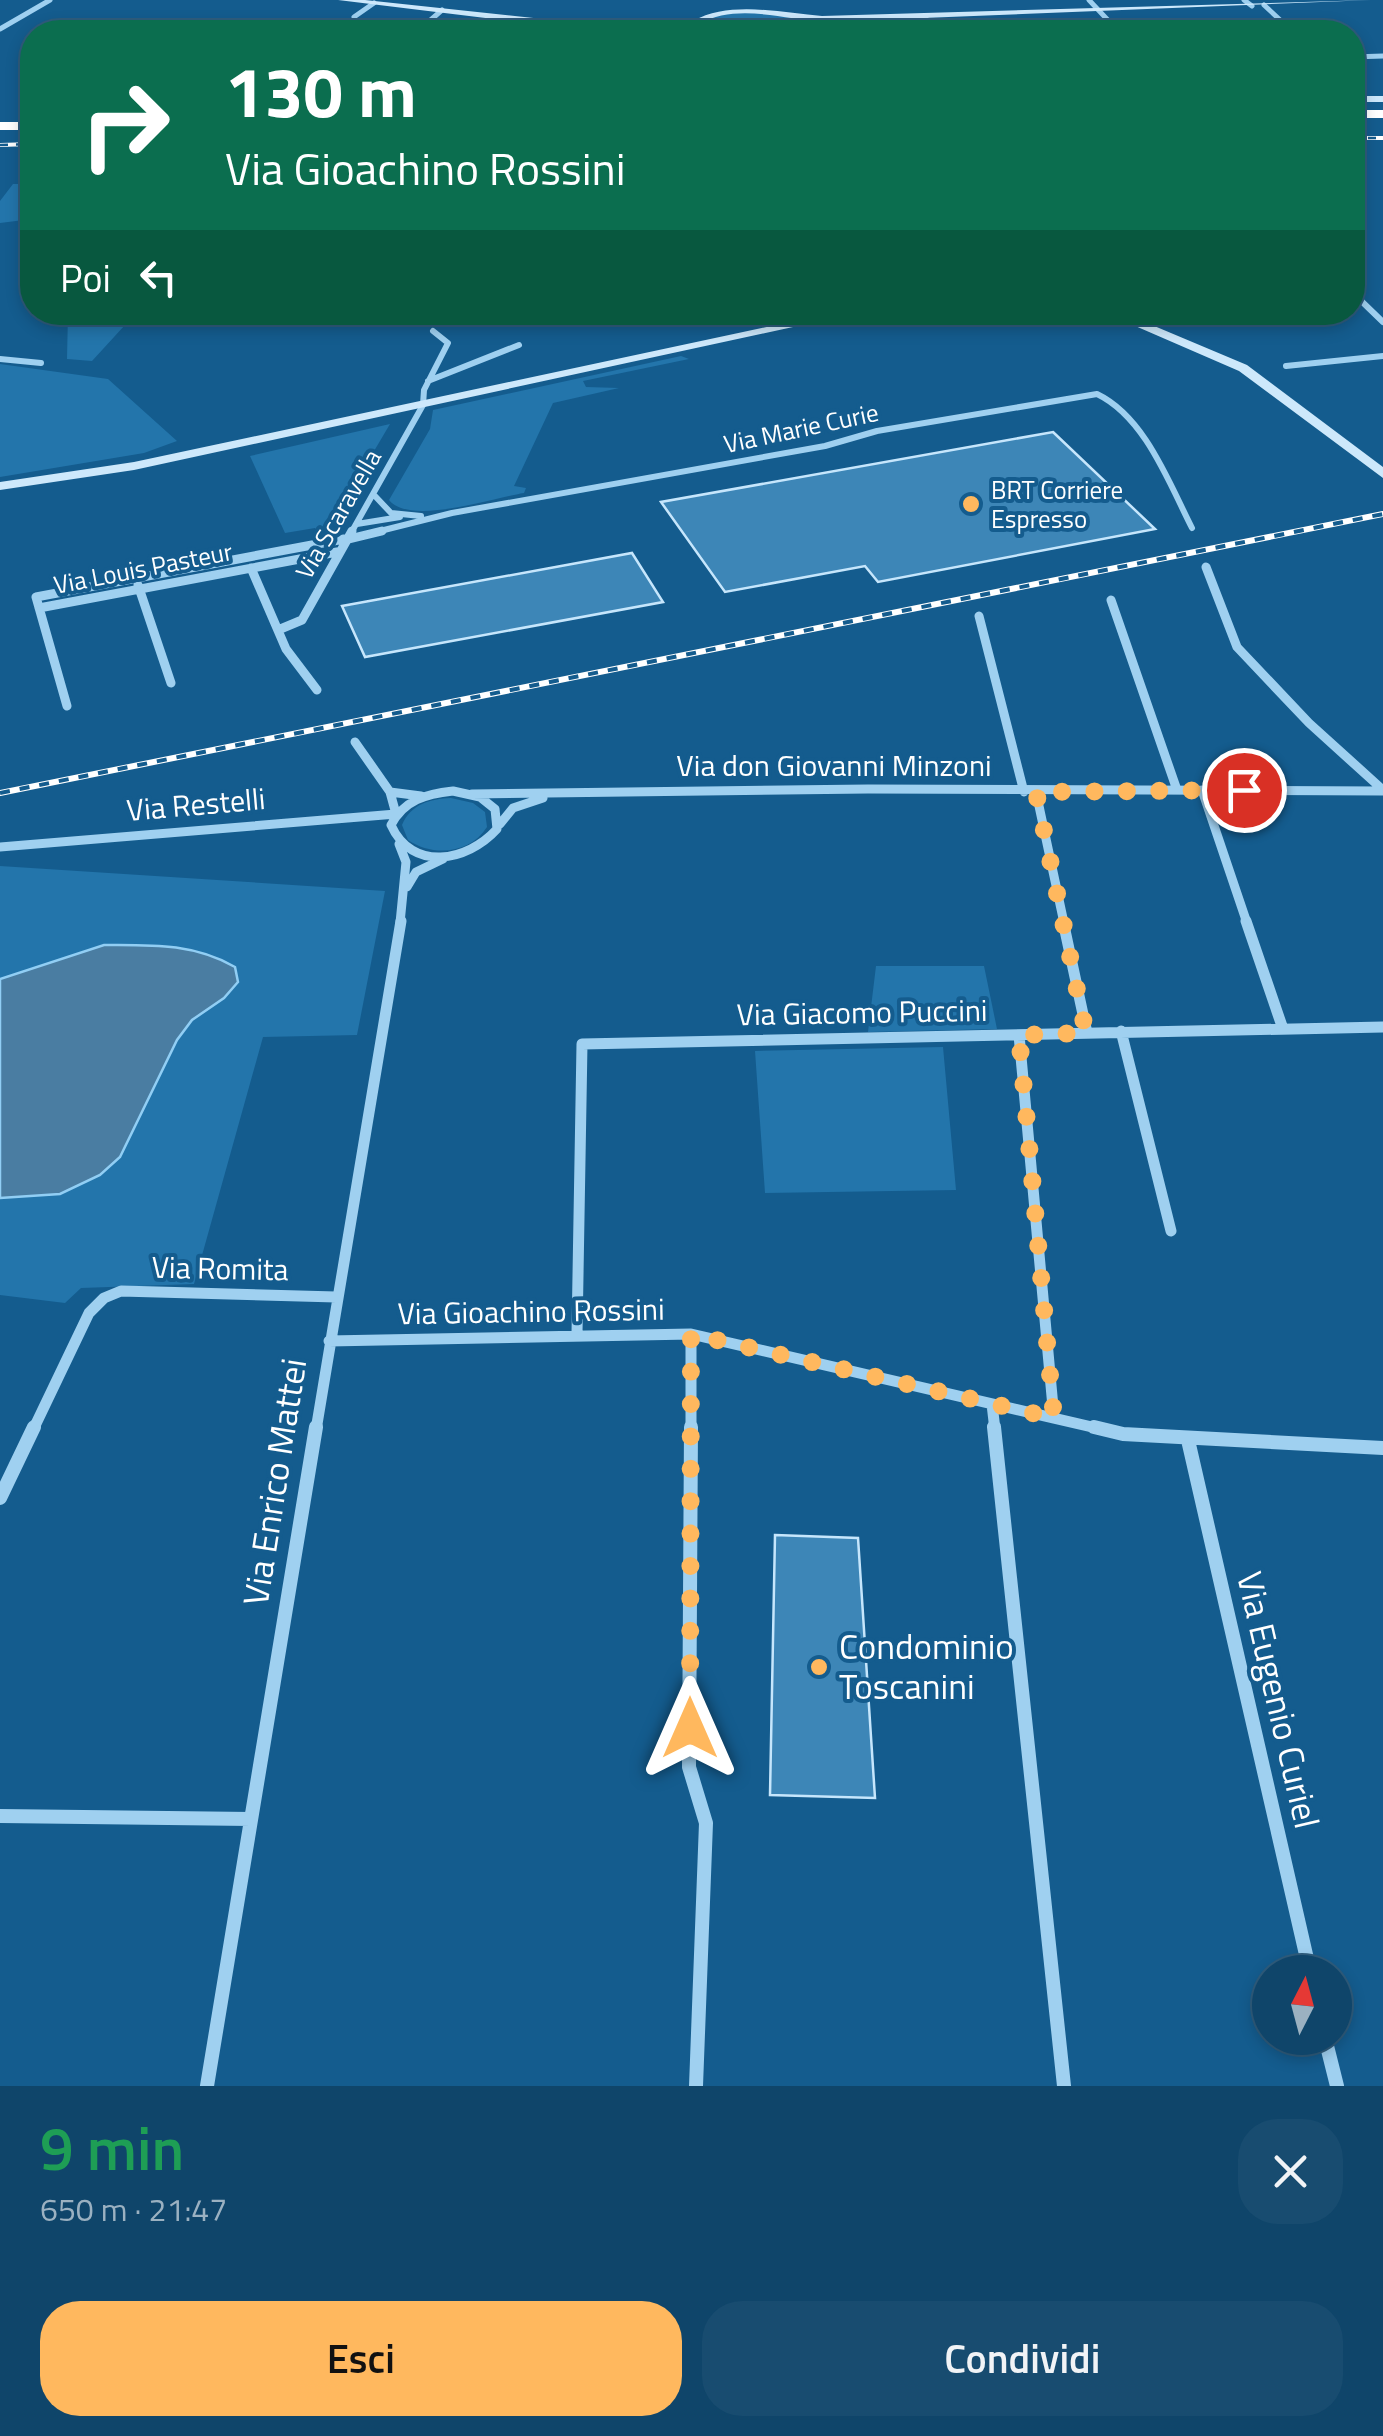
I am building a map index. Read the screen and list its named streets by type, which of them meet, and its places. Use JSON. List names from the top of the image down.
{
  "streets": {
    "street": [
      "Via Marie Curie",
      "Via Scaravella",
      "Via Louis Pasteur",
      "Via don Giovanni Minzoni",
      "Via Restelli",
      "Via Giacomo Puccini",
      "Via Romita",
      "Via Gioachino Rossini",
      "Via Enrico Mattei",
      "Via Eugenio Curiel"
    ]
  },
  "crossings": [
    ["Via Marie Curie", "Via Scaravella"],
    ["Via Marie Curie", "Via Louis Pasteur"],
    ["Via Scaravella", "Via Louis Pasteur"],
    ["Via don Giovanni Minzoni", "Via Restelli"],
    ["Via don Giovanni Minzoni", "Via Enrico Mattei"],
    ["Via Restelli", "Via Enrico Mattei"],
    ["Via Giacomo Puccini", "Via Gioachino Rossini"],
    ["Via Romita", "Via Enrico Mattei"],
    ["Via Gioachino Rossini", "Via Enrico Mattei"],
    ["Via Gioachino Rossini", "Via Eugenio Curiel"]
  ],
  "places": ["BRT Corriere Espresso", "Condominio Toscanini"],
  "north": "top",
  "page": {
    "turn": ["130 m", "Via Gioachino Rossini"],
    "then": "Poi",
    "heading": ["9 min", "650 m · 21:47"],
    "buttons": ["Esci", "Condividi"]
  }
}
